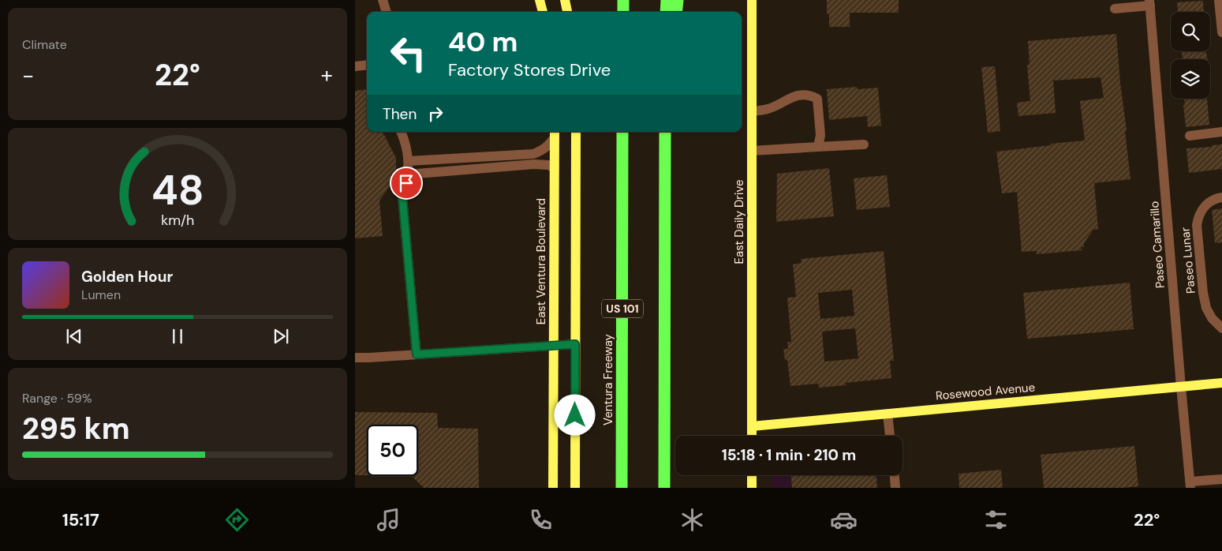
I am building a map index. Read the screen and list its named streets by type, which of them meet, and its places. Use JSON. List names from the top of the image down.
{
  "streets": {
    "highway": ["US 101", "Ventura Freeway"],
    "main road": ["East Daily Drive", "East Ventura Boulevard", "Rosewood Avenue"],
    "street": ["Paseo Camarillo", "Paseo Lunar"]
  },
  "crossings": [
    ["East Daily Drive", "Rosewood Avenue"],
    ["Paseo Camarillo", "Rosewood Avenue"]
  ],
  "page": {
    "tile": [
      "Climate",
      ["Range · 59%", "295 km"]
    ],
    "turn": ["40 m", "Factory Stores Drive"],
    "heat": ["−", "22°", "+"],
    "then": "Then",
    "song": ["Golden Hour", "Lumen"],
    "limit": "50",
    "trip": "15:18 · 1 min · 210 m",
    "tabs": ["15:17", "22°"],
    "gauge": ["48", "km/h"]
  }
}
